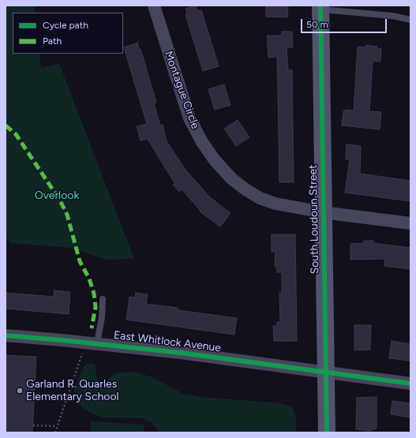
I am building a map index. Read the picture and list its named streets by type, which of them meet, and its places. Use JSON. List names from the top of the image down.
{
  "streets": {
    "street": ["Montague Circle", "South Loudoun Street", "East Whitlock Avenue"]
  },
  "crossings": [
    ["Montague Circle", "South Loudoun Street"],
    ["South Loudoun Street", "East Whitlock Avenue"]
  ],
  "parks": ["Overlook"],
  "places": ["Garland R. Quarles Elementary School"],
  "legend": ["Cycle path", "Path"],
  "scale_bar": "50 m"
}
